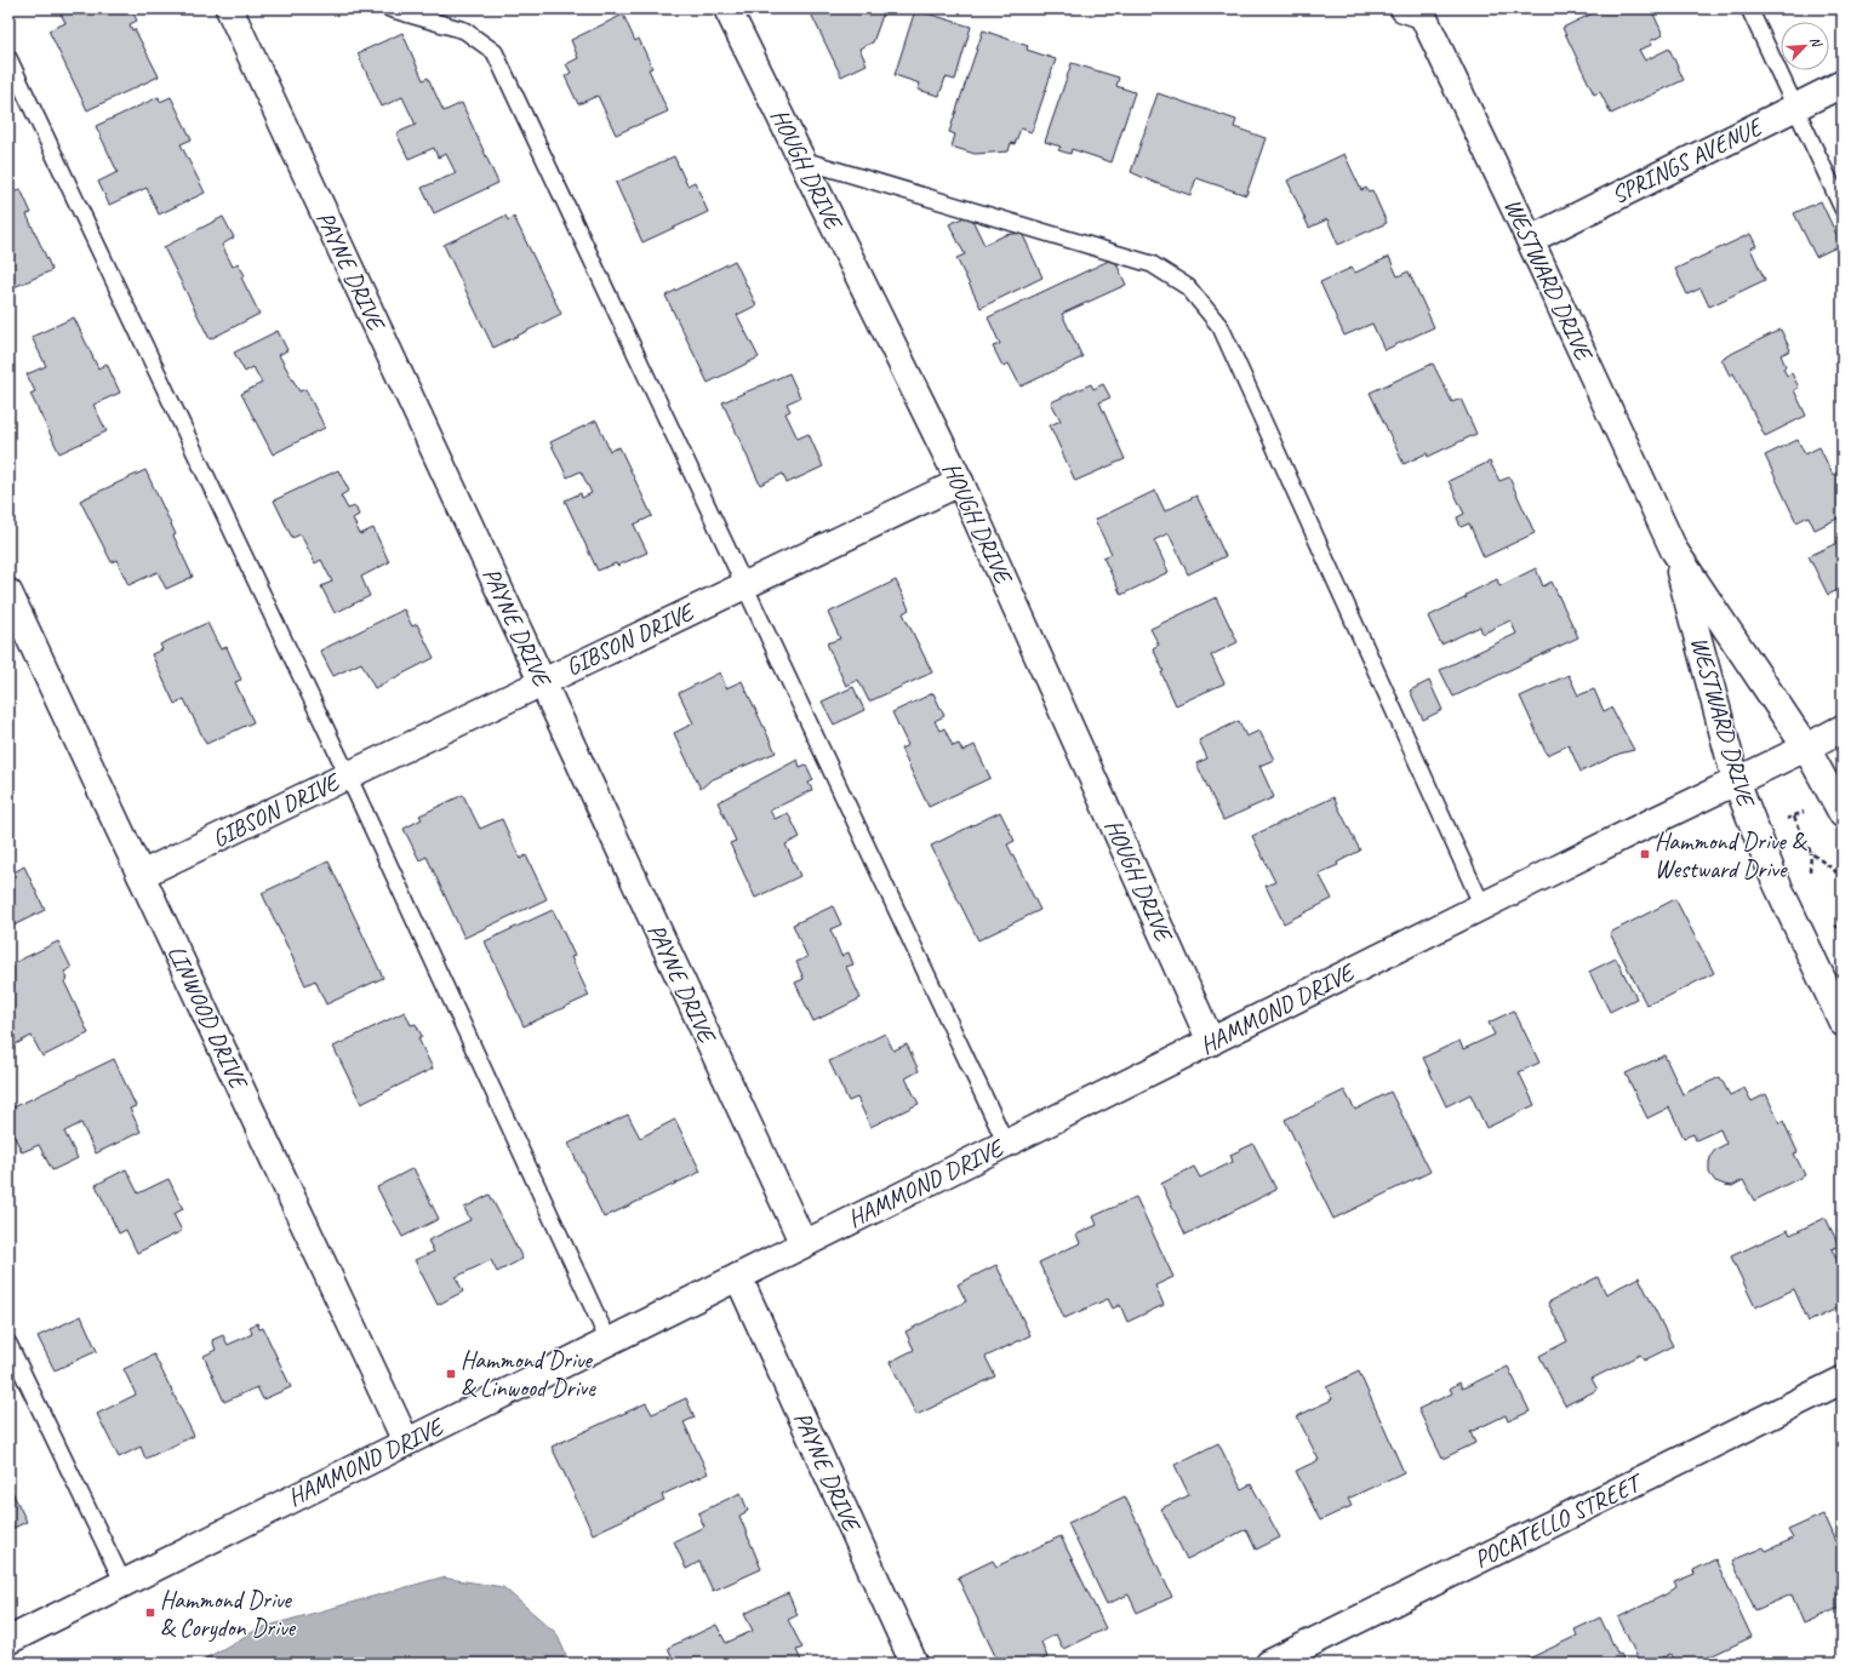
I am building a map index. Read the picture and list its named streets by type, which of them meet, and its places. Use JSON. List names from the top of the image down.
{
  "streets": {
    "street": [
      "SPRINGS AVENUE",
      "HOUGH DRIVE",
      "PAYNE DRIVE",
      "WESTWARD DRIVE",
      "GIBSON DRIVE",
      "HAMMOND DRIVE",
      "LINWOOD DRIVE",
      "POCATELLO STREET"
    ]
  },
  "crossings": [
    ["SPRINGS AVENUE", "WESTWARD DRIVE"],
    ["HOUGH DRIVE", "GIBSON DRIVE"],
    ["HOUGH DRIVE", "HAMMOND DRIVE"],
    ["PAYNE DRIVE", "GIBSON DRIVE"],
    ["PAYNE DRIVE", "HAMMOND DRIVE"],
    ["WESTWARD DRIVE", "HAMMOND DRIVE"],
    ["GIBSON DRIVE", "LINWOOD DRIVE"],
    ["HAMMOND DRIVE", "LINWOOD DRIVE"]
  ],
  "places": {
    "transit": ["Hammond Drive & Westward Drive", "Hammond Drive & Linwood Drive", "Hammond Drive & Corydon Drive"]
  },
  "north": "top right"
}
